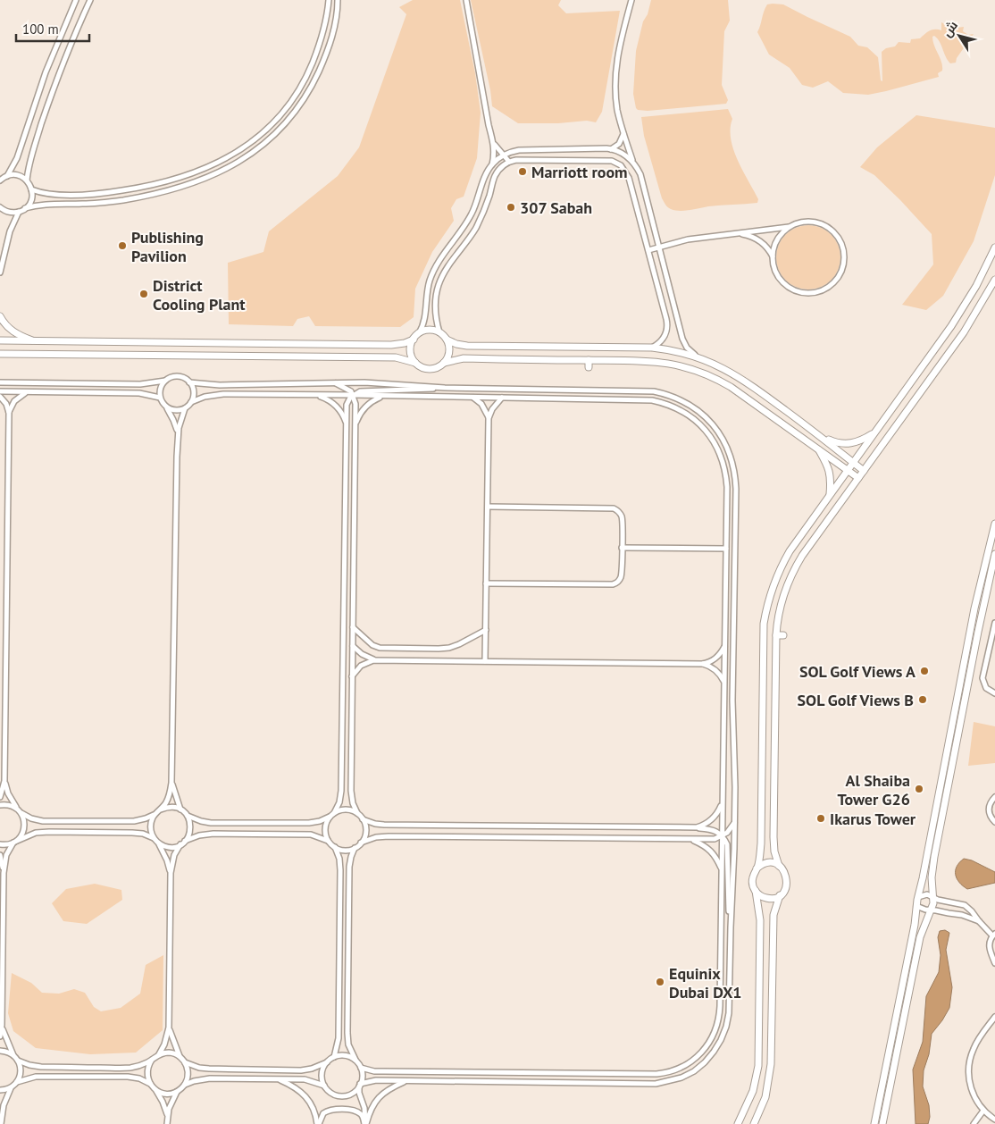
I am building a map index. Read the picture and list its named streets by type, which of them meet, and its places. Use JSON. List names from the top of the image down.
{
  "places": [
    "Marriott room",
    "307 Sabah",
    "Publishing Pavilion",
    "District Cooling Plant",
    "SOL Golf Views A",
    "SOL Golf Views B",
    "Al Shaiba Tower G26",
    "Ikarus Tower",
    "Equinix Dubai DX1"
  ],
  "scale_bar": "100 m",
  "north": "top left"
}
